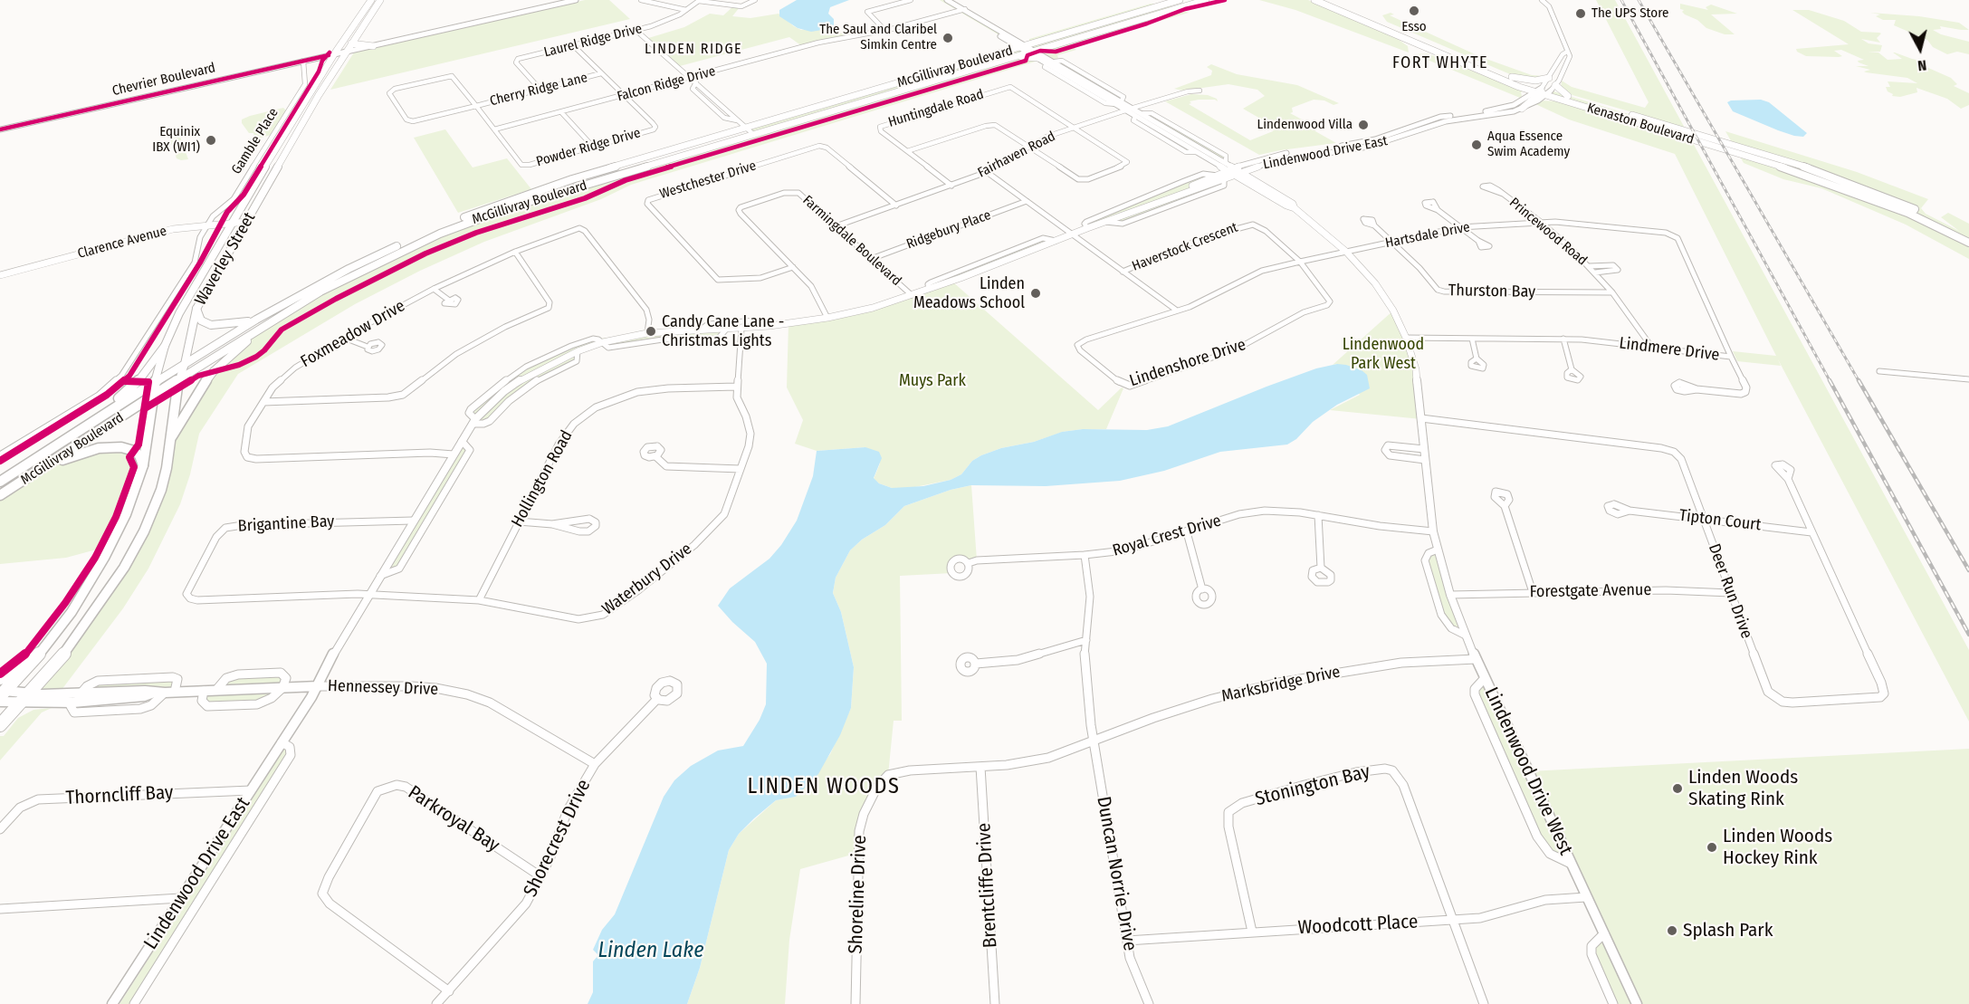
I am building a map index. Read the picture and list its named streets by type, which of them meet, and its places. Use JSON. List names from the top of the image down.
{
  "streets": {
    "main road": ["McGillivray Boulevard", "Kenaston Boulevard", "Waverley Street"],
    "street": [
      "Laurel Ridge Drive",
      "Chevrier Boulevard",
      "Falcon Ridge Drive",
      "Cherry Ridge Lane",
      "Huntingdale Road",
      "Gamble Place",
      "Powder Ridge Drive",
      "Lindenwood Drive East",
      "Fairhaven Road",
      "Westchester Drive",
      "Ridgebury Place",
      "Princewood Road",
      "Hartsdale Drive",
      "Farmingdale Boulevard",
      "Clarence Avenue",
      "Haverstock Crescent",
      "Thurston Bay",
      "Foxmeadow Drive",
      "Lindmere Drive",
      "Lindenshore Drive",
      "Hollington Road",
      "Tipton Court",
      "Brigantine Bay",
      "Royal Crest Drive",
      "Waterbury Drive",
      "Forestgate Avenue",
      "Deer Run Drive",
      "Marksbridge Drive",
      "Hennessey Drive",
      "Lindenwood Drive West",
      "Stonington Bay",
      "Thorncliff Bay",
      "Parkroyal Bay",
      "Shorecrest Drive",
      "Duncan Norrie Drive",
      "Brentcliffe Drive",
      "Shoreline Drive",
      "Woodcott Place"
    ]
  },
  "crossings": [
    ["Laurel Ridge Drive", "Cherry Ridge Lane"],
    ["McGillivray Boulevard", "Waverley Street"],
    ["McGillivray Boulevard", "Lindenwood Drive West"],
    ["Chevrier Boulevard", "Gamble Place"],
    ["Chevrier Boulevard", "Waverley Street"],
    ["Falcon Ridge Drive", "Powder Ridge Drive"],
    ["Huntingdale Road", "Fairhaven Road"],
    ["Kenaston Boulevard", "Lindenwood Drive East"],
    ["Gamble Place", "Clarence Avenue"],
    ["Lindenwood Drive East", "Farmingdale Boulevard"],
    ["Lindenwood Drive East", "Foxmeadow Drive"],
    ["Lindenwood Drive East", "Brigantine Bay"],
    ["Lindenwood Drive East", "Waterbury Drive"],
    ["Lindenwood Drive East", "Hennessey Drive"],
    ["Lindenwood Drive East", "Lindenwood Drive West"],
    ["Lindenwood Drive East", "Thorncliff Bay"],
    ["Fairhaven Road", "Westchester Drive"],
    ["Fairhaven Road", "Farmingdale Boulevard"],
    ["Fairhaven Road", "Lindenwood Drive West"],
    ["Westchester Drive", "Farmingdale Boulevard"],
    ["Ridgebury Place", "Farmingdale Boulevard"],
    ["Princewood Road", "Hartsdale Drive"],
    ["Princewood Road", "Thurston Bay"],
    ["Princewood Road", "Lindmere Drive"],
    ["Hartsdale Drive", "Thurston Bay"],
    ["Hartsdale Drive", "Lindmere Drive"],
    ["Hartsdale Drive", "Lindenshore Drive"],
    ["Hartsdale Drive", "Lindenwood Drive West"],
    ["Clarence Avenue", "Waverley Street"],
    ["Haverstock Crescent", "Lindenshore Drive"],
    ["Waverley Street", "Hennessey Drive"],
    ["Lindmere Drive", "Lindenwood Drive West"],
    ["Lindenshore Drive", "Lindenwood Drive West"],
    ["Hollington Road", "Waterbury Drive"],
    ["Tipton Court", "Deer Run Drive"],
    ["Brigantine Bay", "Waterbury Drive"],
    ["Royal Crest Drive", "Lindenwood Drive West"],
    ["Forestgate Avenue", "Deer Run Drive"],
    ["Forestgate Avenue", "Lindenwood Drive West"],
    ["Deer Run Drive", "Lindenwood Drive West"],
    ["Marksbridge Drive", "Lindenwood Drive West"],
    ["Marksbridge Drive", "Duncan Norrie Drive"],
    ["Marksbridge Drive", "Shoreline Drive"],
    ["Hennessey Drive", "Shorecrest Drive"],
    ["Lindenwood Drive West", "Woodcott Place"],
    ["Stonington Bay", "Woodcott Place"],
    ["Parkroyal Bay", "Shorecrest Drive"],
    ["Duncan Norrie Drive", "Shoreline Drive"],
    ["Duncan Norrie Drive", "Woodcott Place"],
    ["Brentcliffe Drive", "Shoreline Drive"]
  ],
  "districts": ["LINDEN RIDGE", "FORT WHYTE", "LINDEN WOODS"],
  "water": ["Linden Lake"],
  "parks": ["Lindenwood Park West", "Muys Park"],
  "places": [
    "Esso",
    "The UPS Store",
    "The Saul and Claribel Simkin Centre",
    "Lindenwood Villa",
    "Equinix IBX (WI1)",
    "Aqua Essence Swim Academy",
    "Linden Meadows School",
    "Candy Cane Lane - Christmas Lights",
    "Linden Woods Skating Rink",
    "Linden Woods Hockey Rink",
    "Splash Park"
  ],
  "north": "bottom"
}
